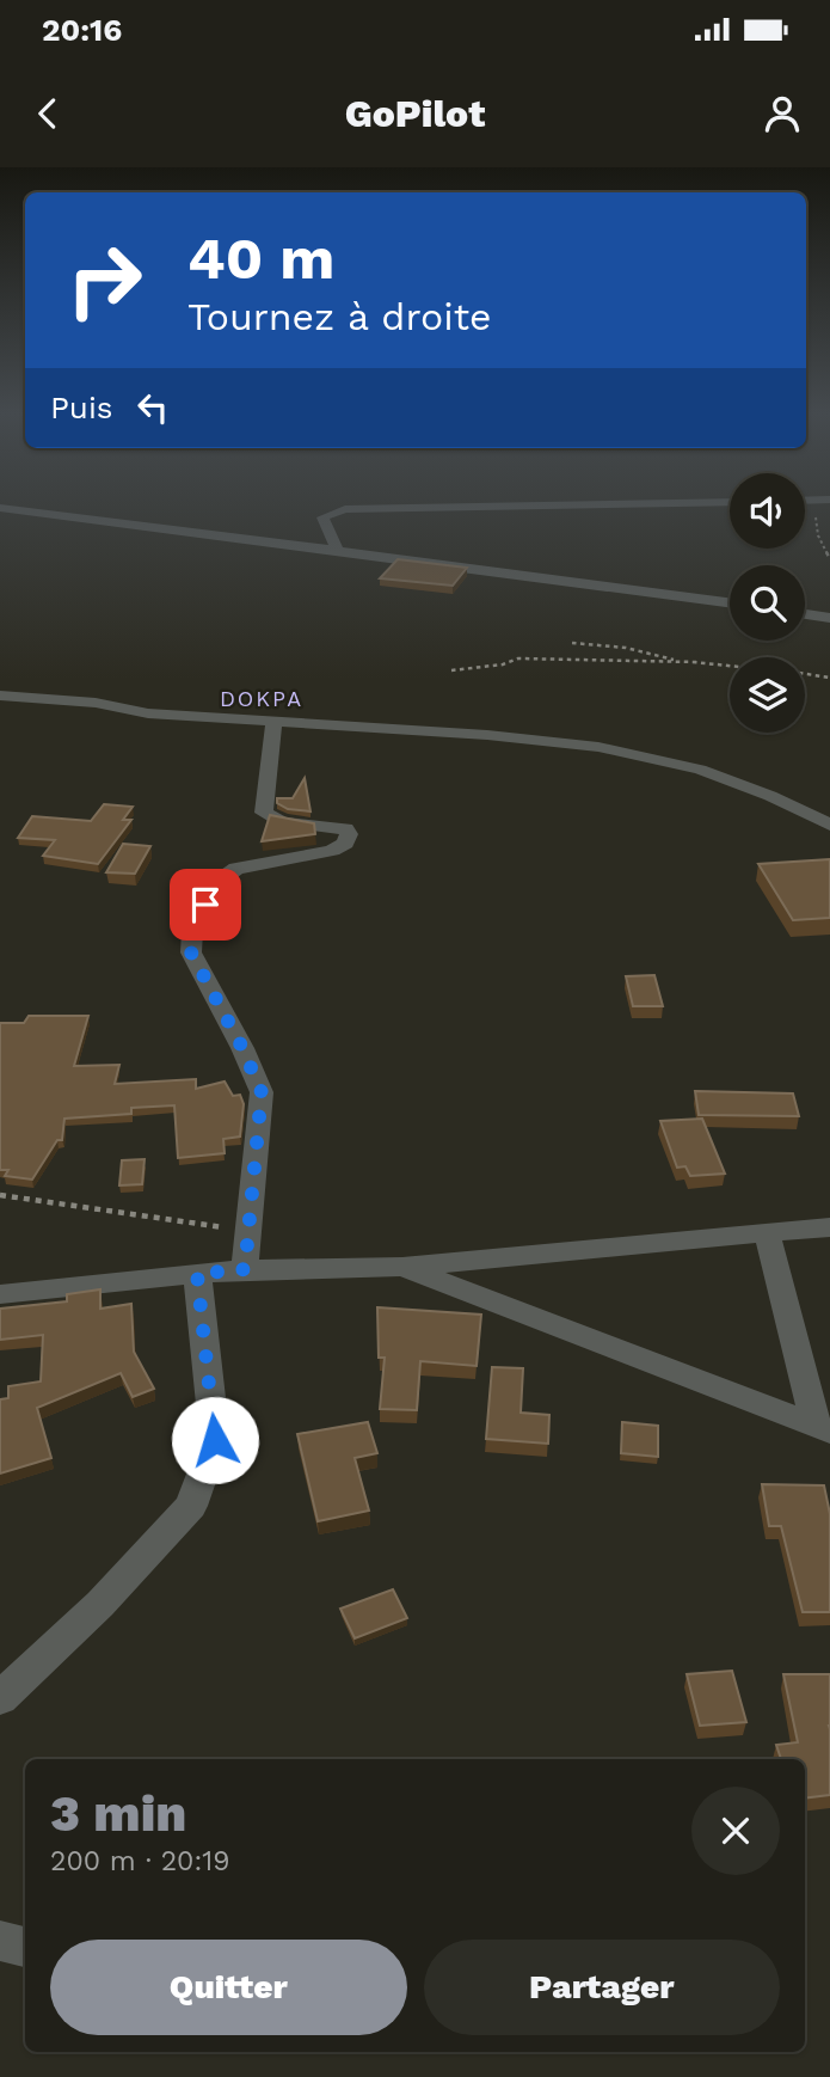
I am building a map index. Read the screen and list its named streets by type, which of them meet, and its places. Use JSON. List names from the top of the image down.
{
  "districts": ["DOKPA"],
  "page": {
    "status": "20:16",
    "header": "GoPilot",
    "turn": ["40 m", "Tournez à droite"],
    "then": "Puis",
    "heading": ["3 min", "200 m · 20:19"],
    "buttons": ["Quitter", "Partager"]
  }
}
